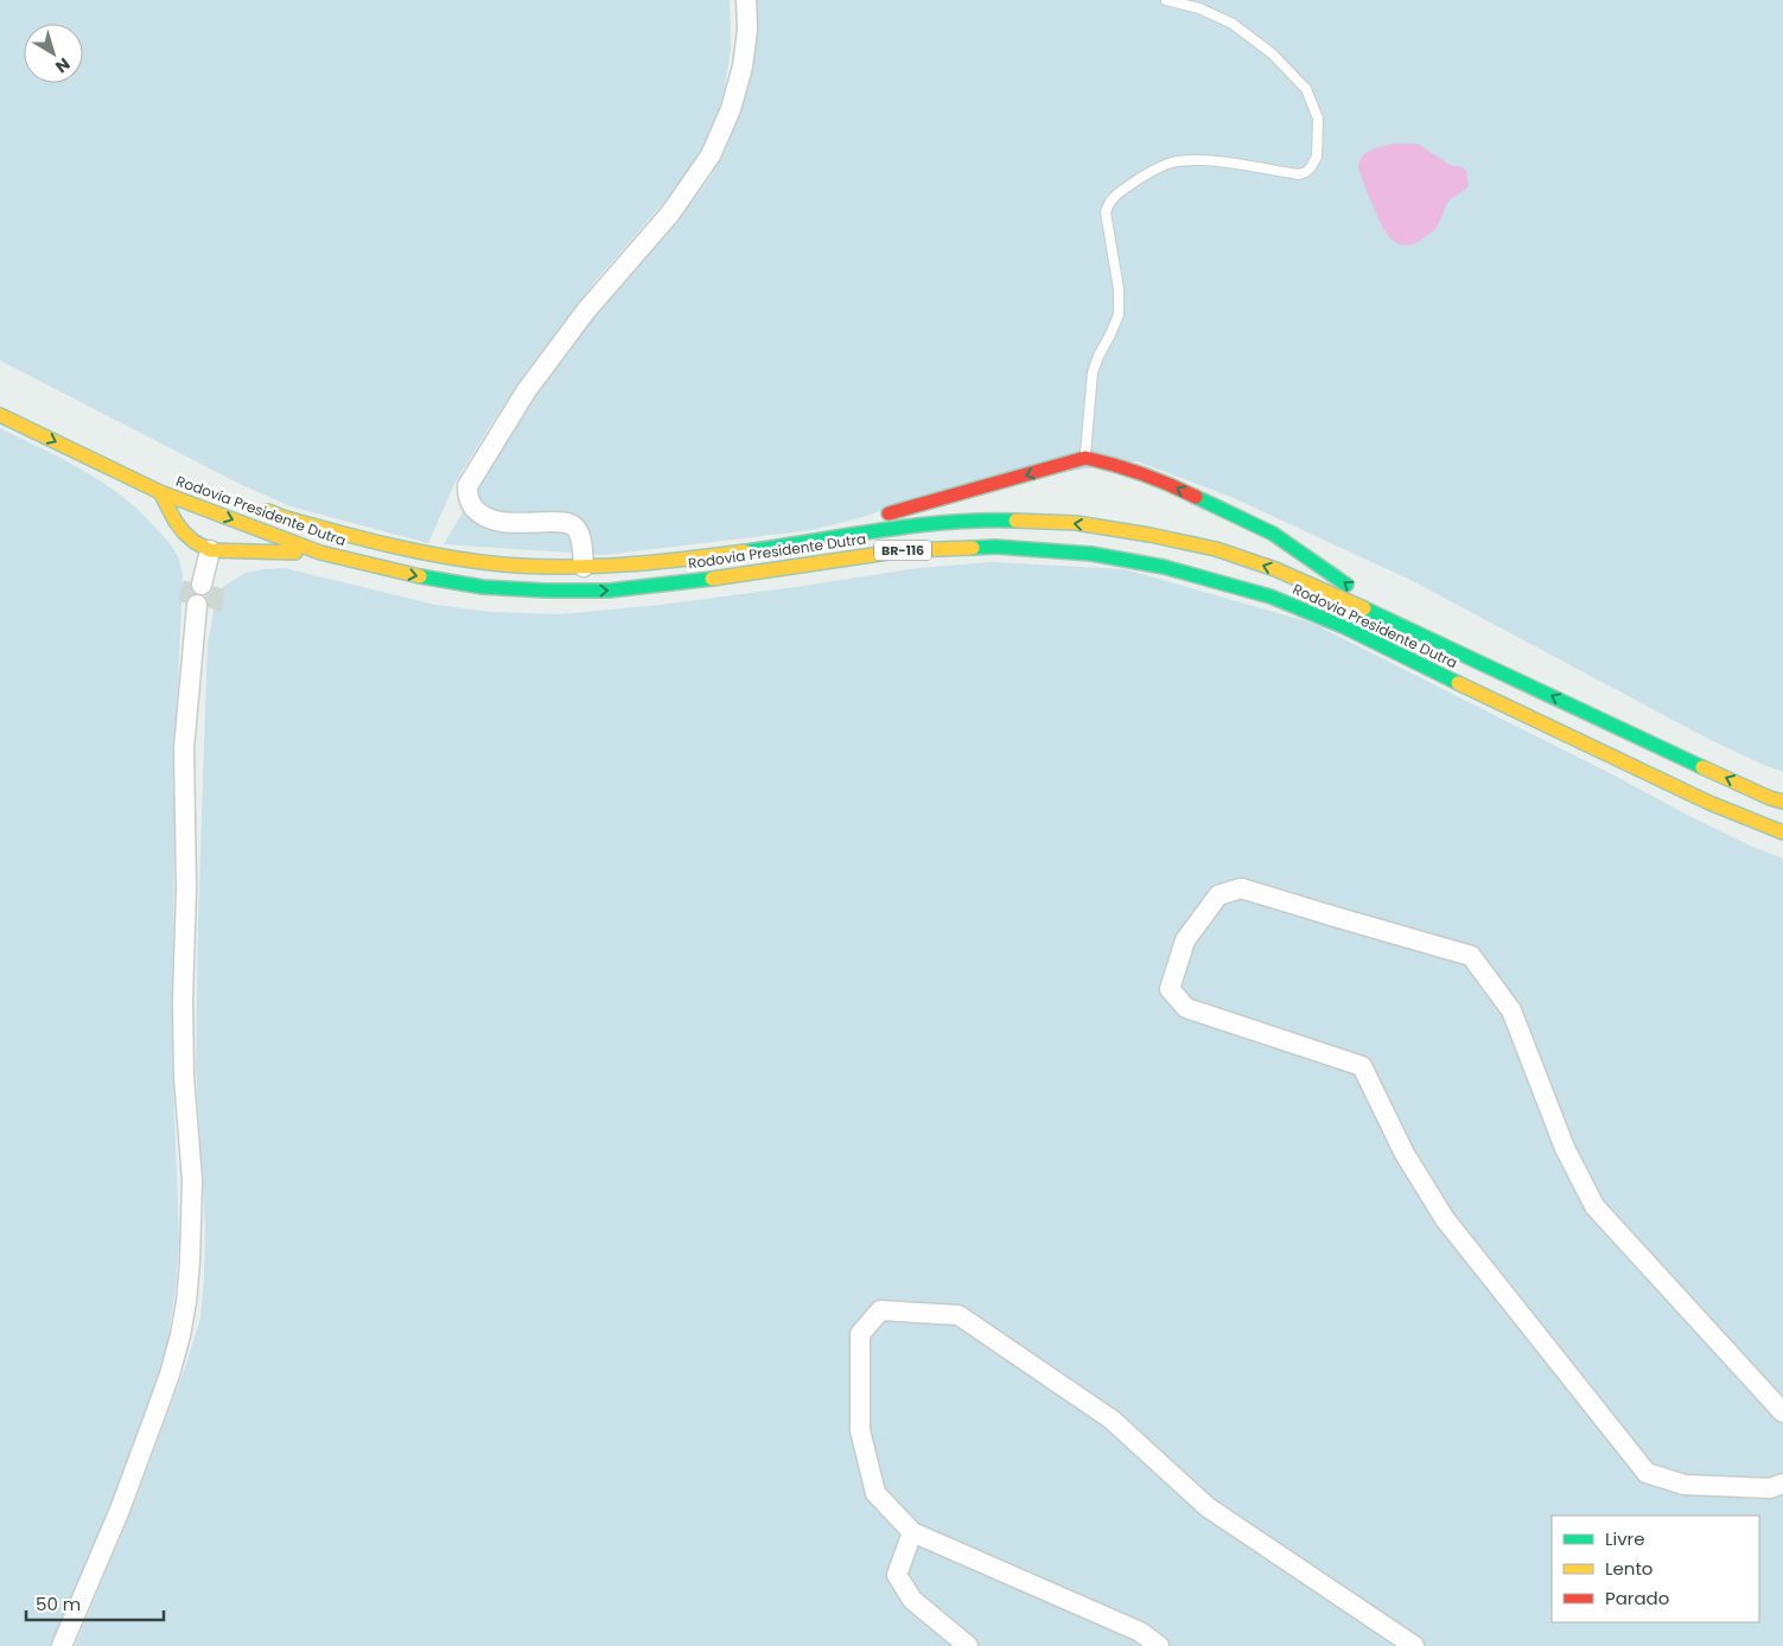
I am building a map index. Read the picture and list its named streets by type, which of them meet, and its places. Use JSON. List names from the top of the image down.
{
  "streets": {
    "highway": ["Rodovia Presidente Dutra", "BR-116"]
  },
  "legend": ["Livre", "Lento", "Parado"],
  "scale_bar": "50 m",
  "north": "bottom right"
}
